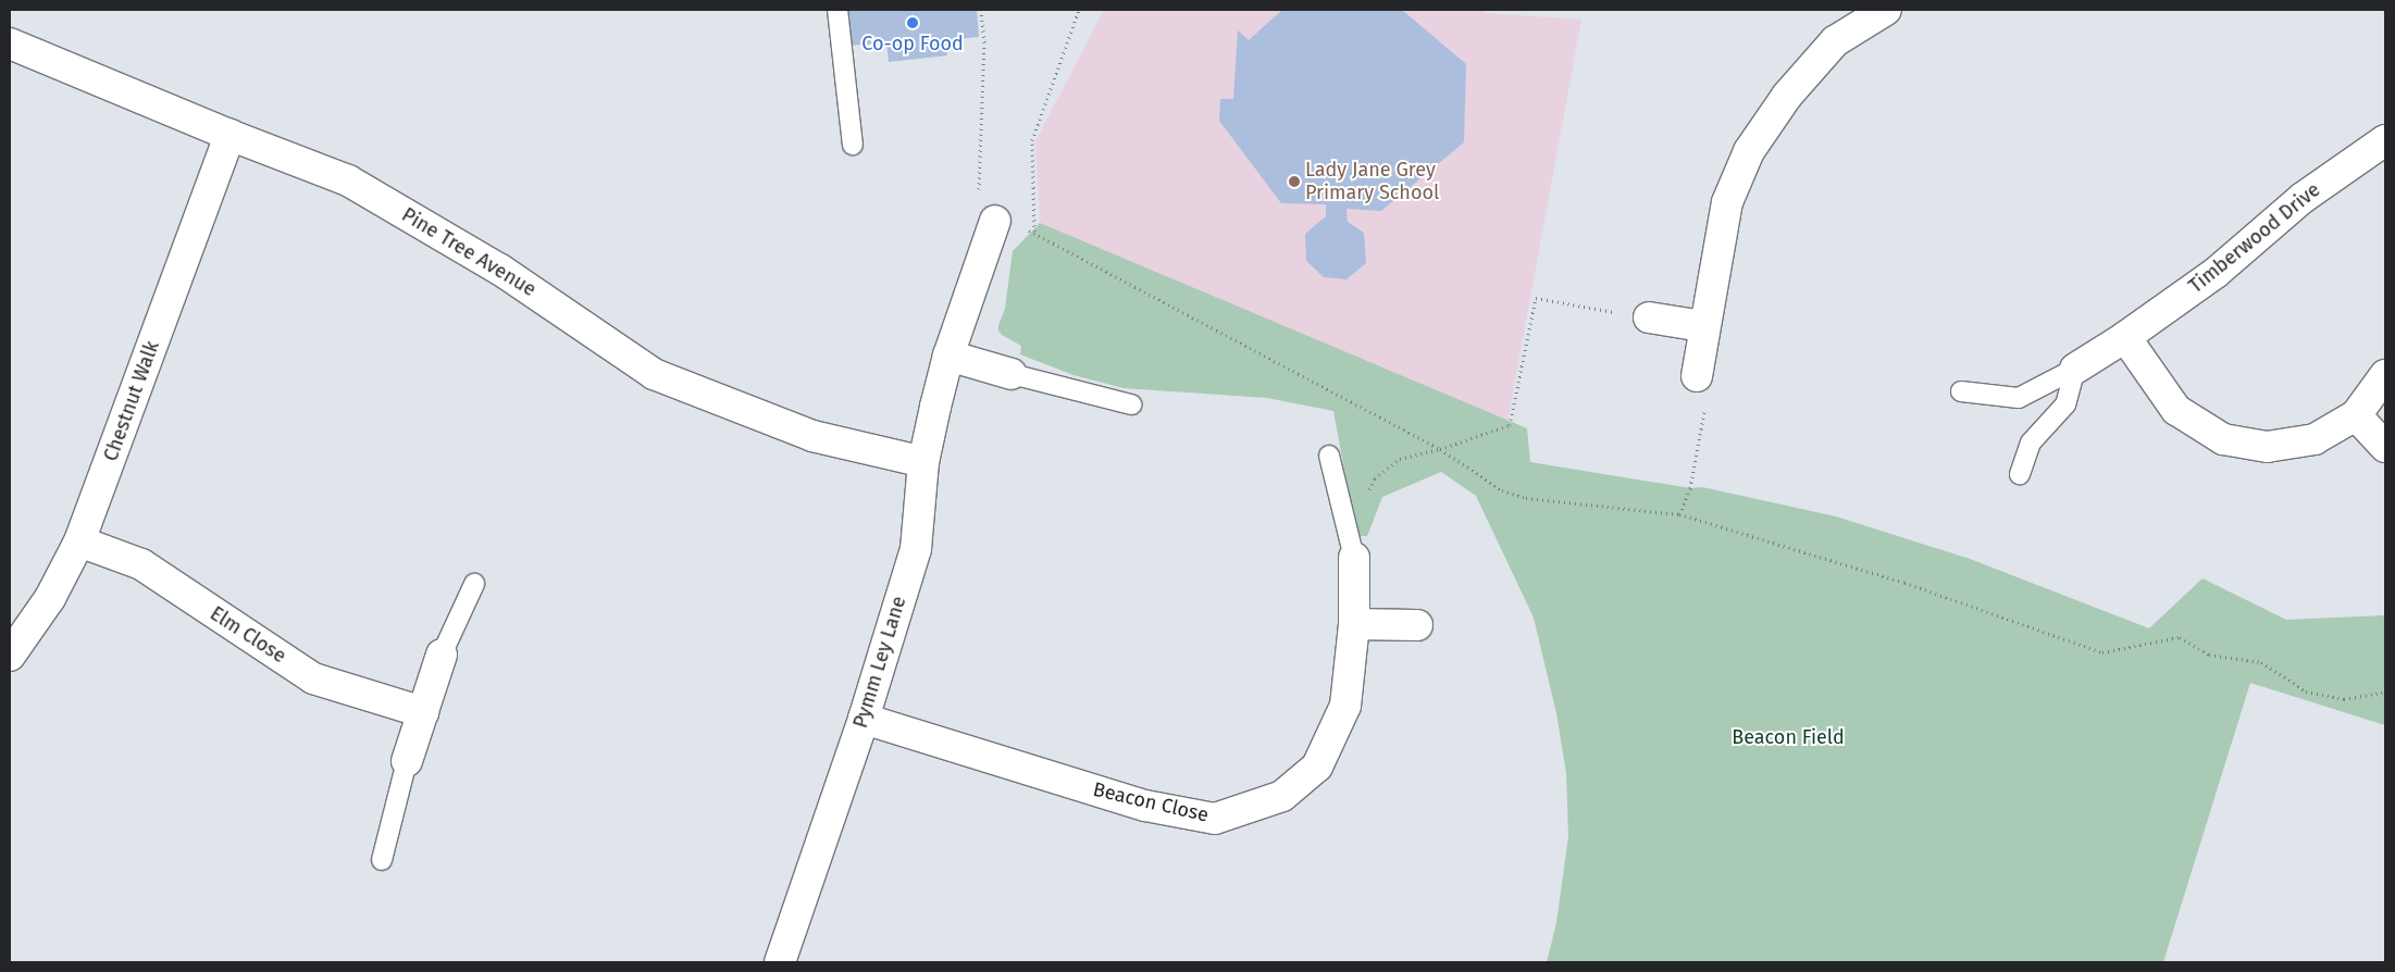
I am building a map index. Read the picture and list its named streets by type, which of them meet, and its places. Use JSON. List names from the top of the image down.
{
  "streets": {
    "street": [
      "Timberwood Drive",
      "Pine Tree Avenue",
      "Chestnut Walk",
      "Elm Close",
      "Pymm Ley Lane",
      "Beacon Close"
    ]
  },
  "crossings": [
    ["Pine Tree Avenue", "Chestnut Walk"],
    ["Pine Tree Avenue", "Pymm Ley Lane"],
    ["Chestnut Walk", "Elm Close"],
    ["Pymm Ley Lane", "Beacon Close"]
  ],
  "parks": ["Beacon Field"],
  "places": ["Co-op Food", "Lady Jane Grey Primary School"]
}
